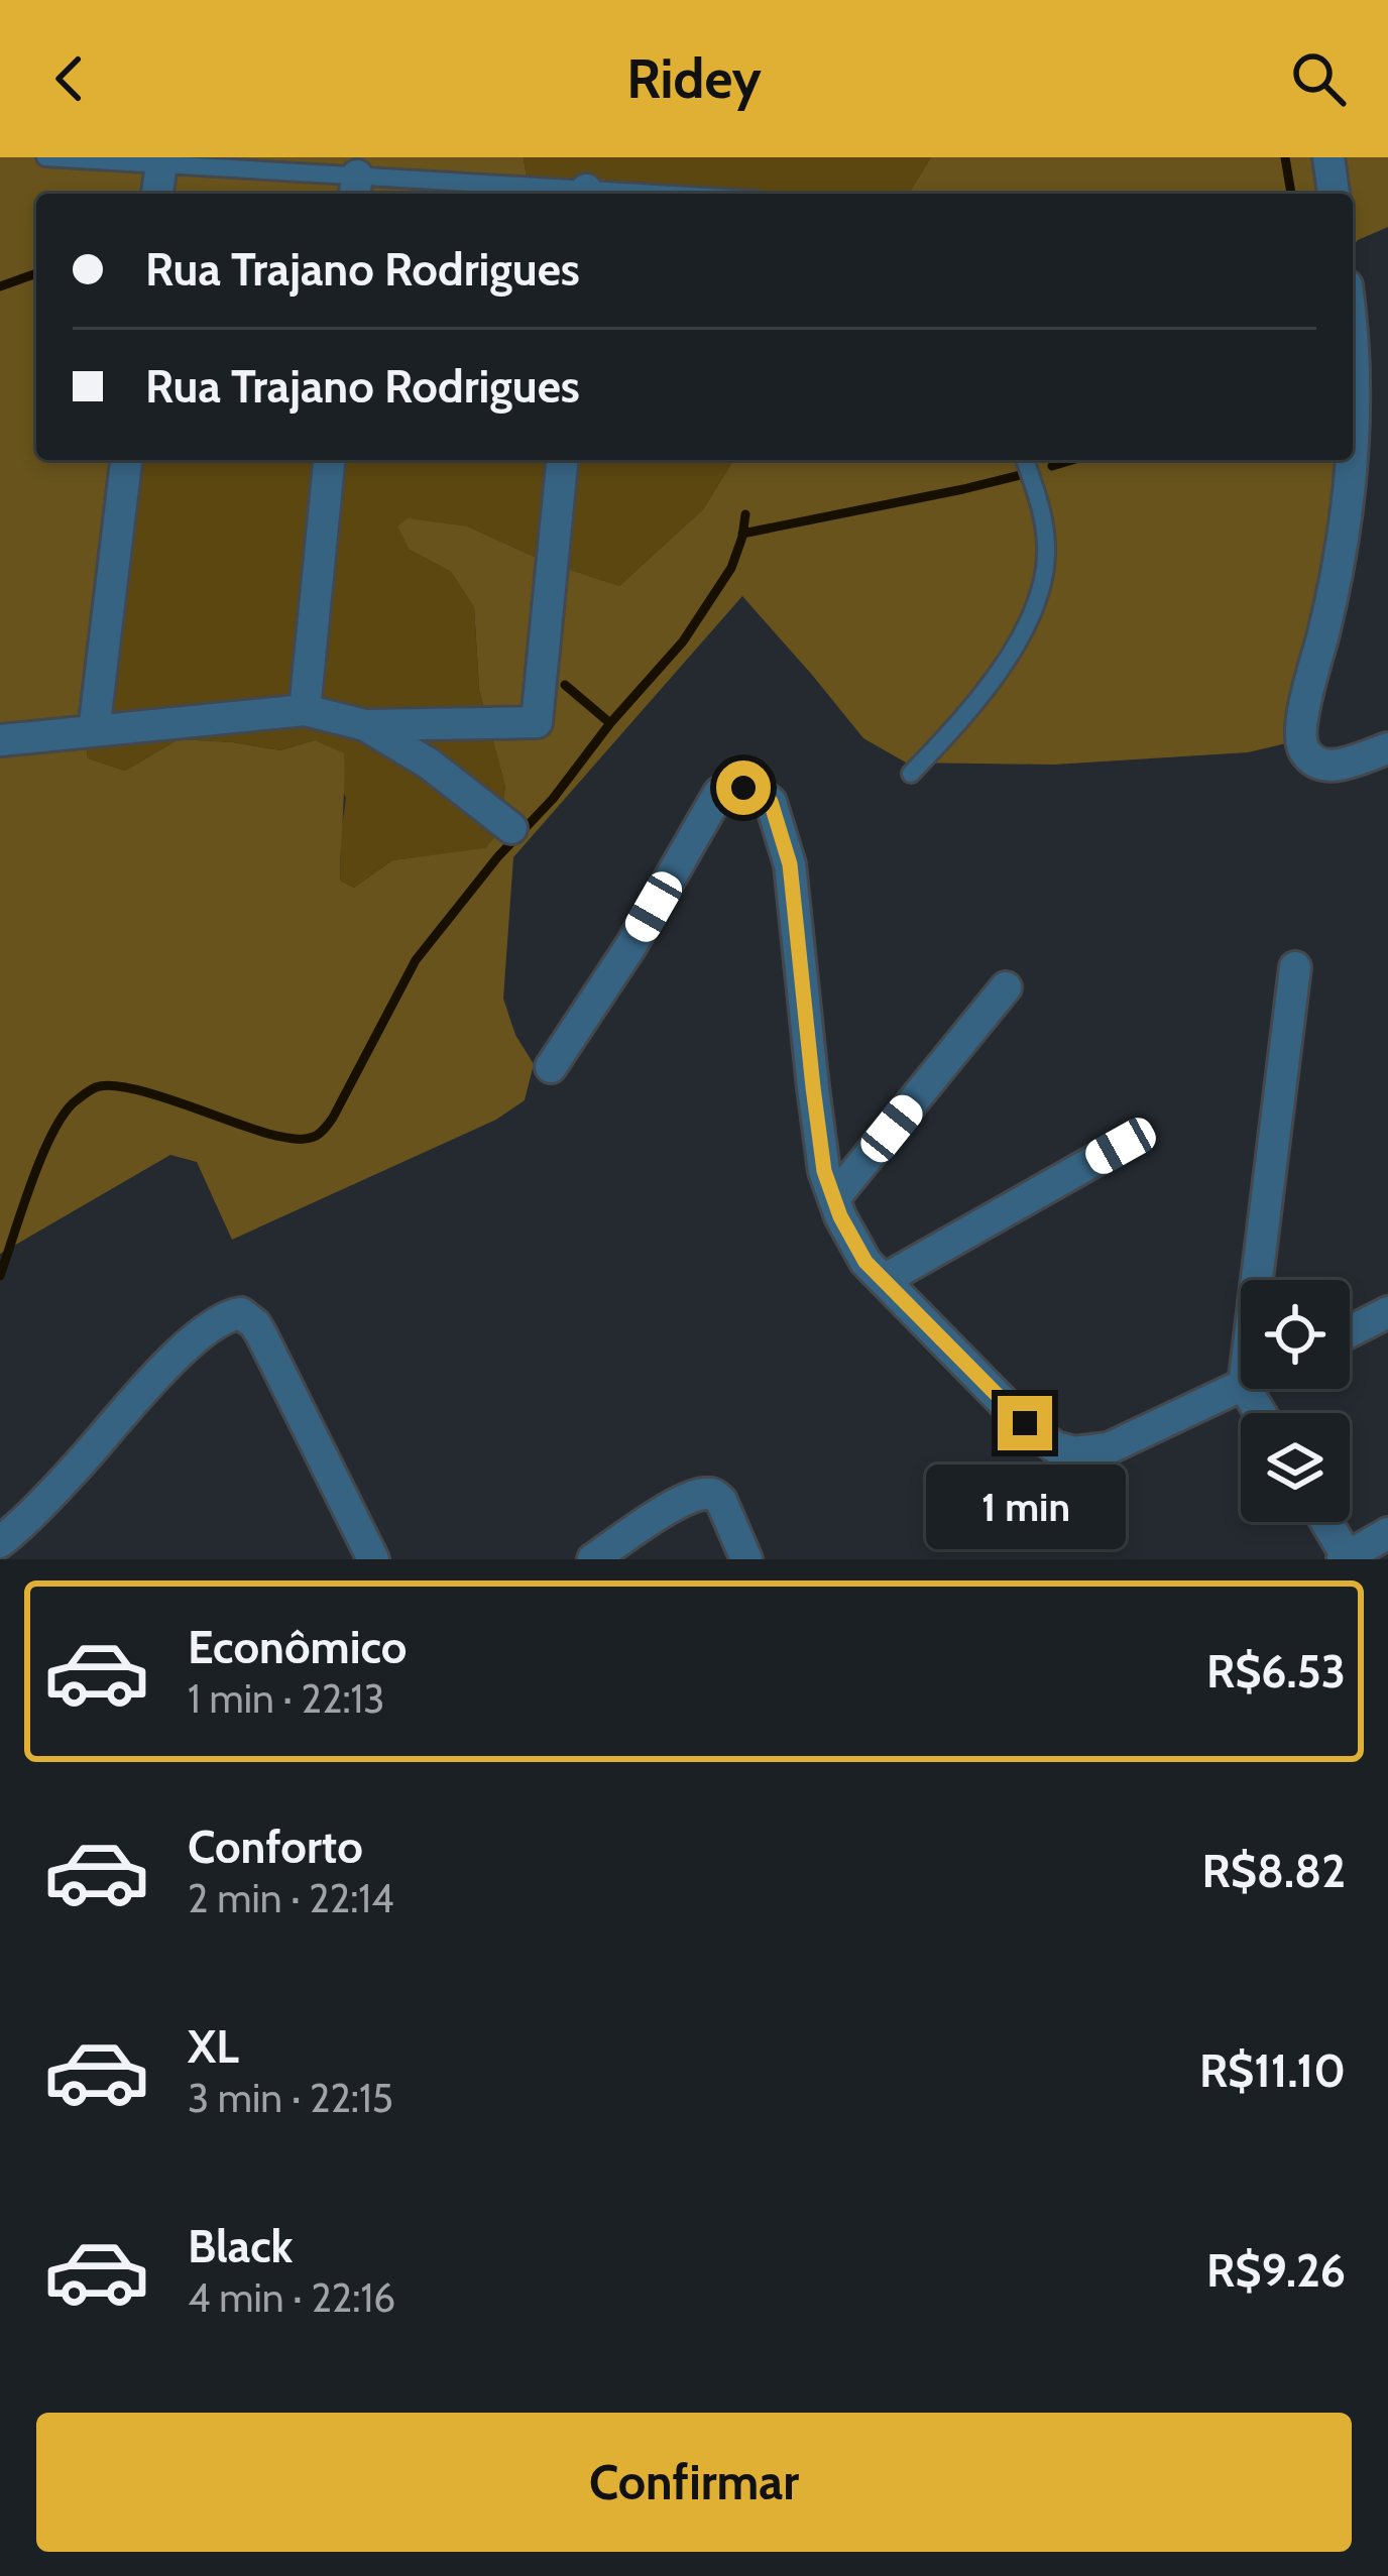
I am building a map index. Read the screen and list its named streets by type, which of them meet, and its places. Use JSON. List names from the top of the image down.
{
  "page": {
    "header": "Ridey",
    "banner": ["Rua Trajano Rodrigues", "Rua Trajano Rodrigues"],
    "bubble": "1 min",
    "list": [
      {
        "name": "Econômico",
        "note": "1 min · 22:13",
        "value": "R$6.53"
      },
      {
        "name": "Conforto",
        "note": "2 min · 22:14",
        "value": "R$8.82"
      },
      {
        "name": "XL",
        "note": "3 min · 22:15",
        "value": "R$11.10"
      },
      {
        "name": "Black",
        "note": "4 min · 22:16",
        "value": "R$9.26"
      }
    ],
    "buttons": "Confirmar"
  }
}
